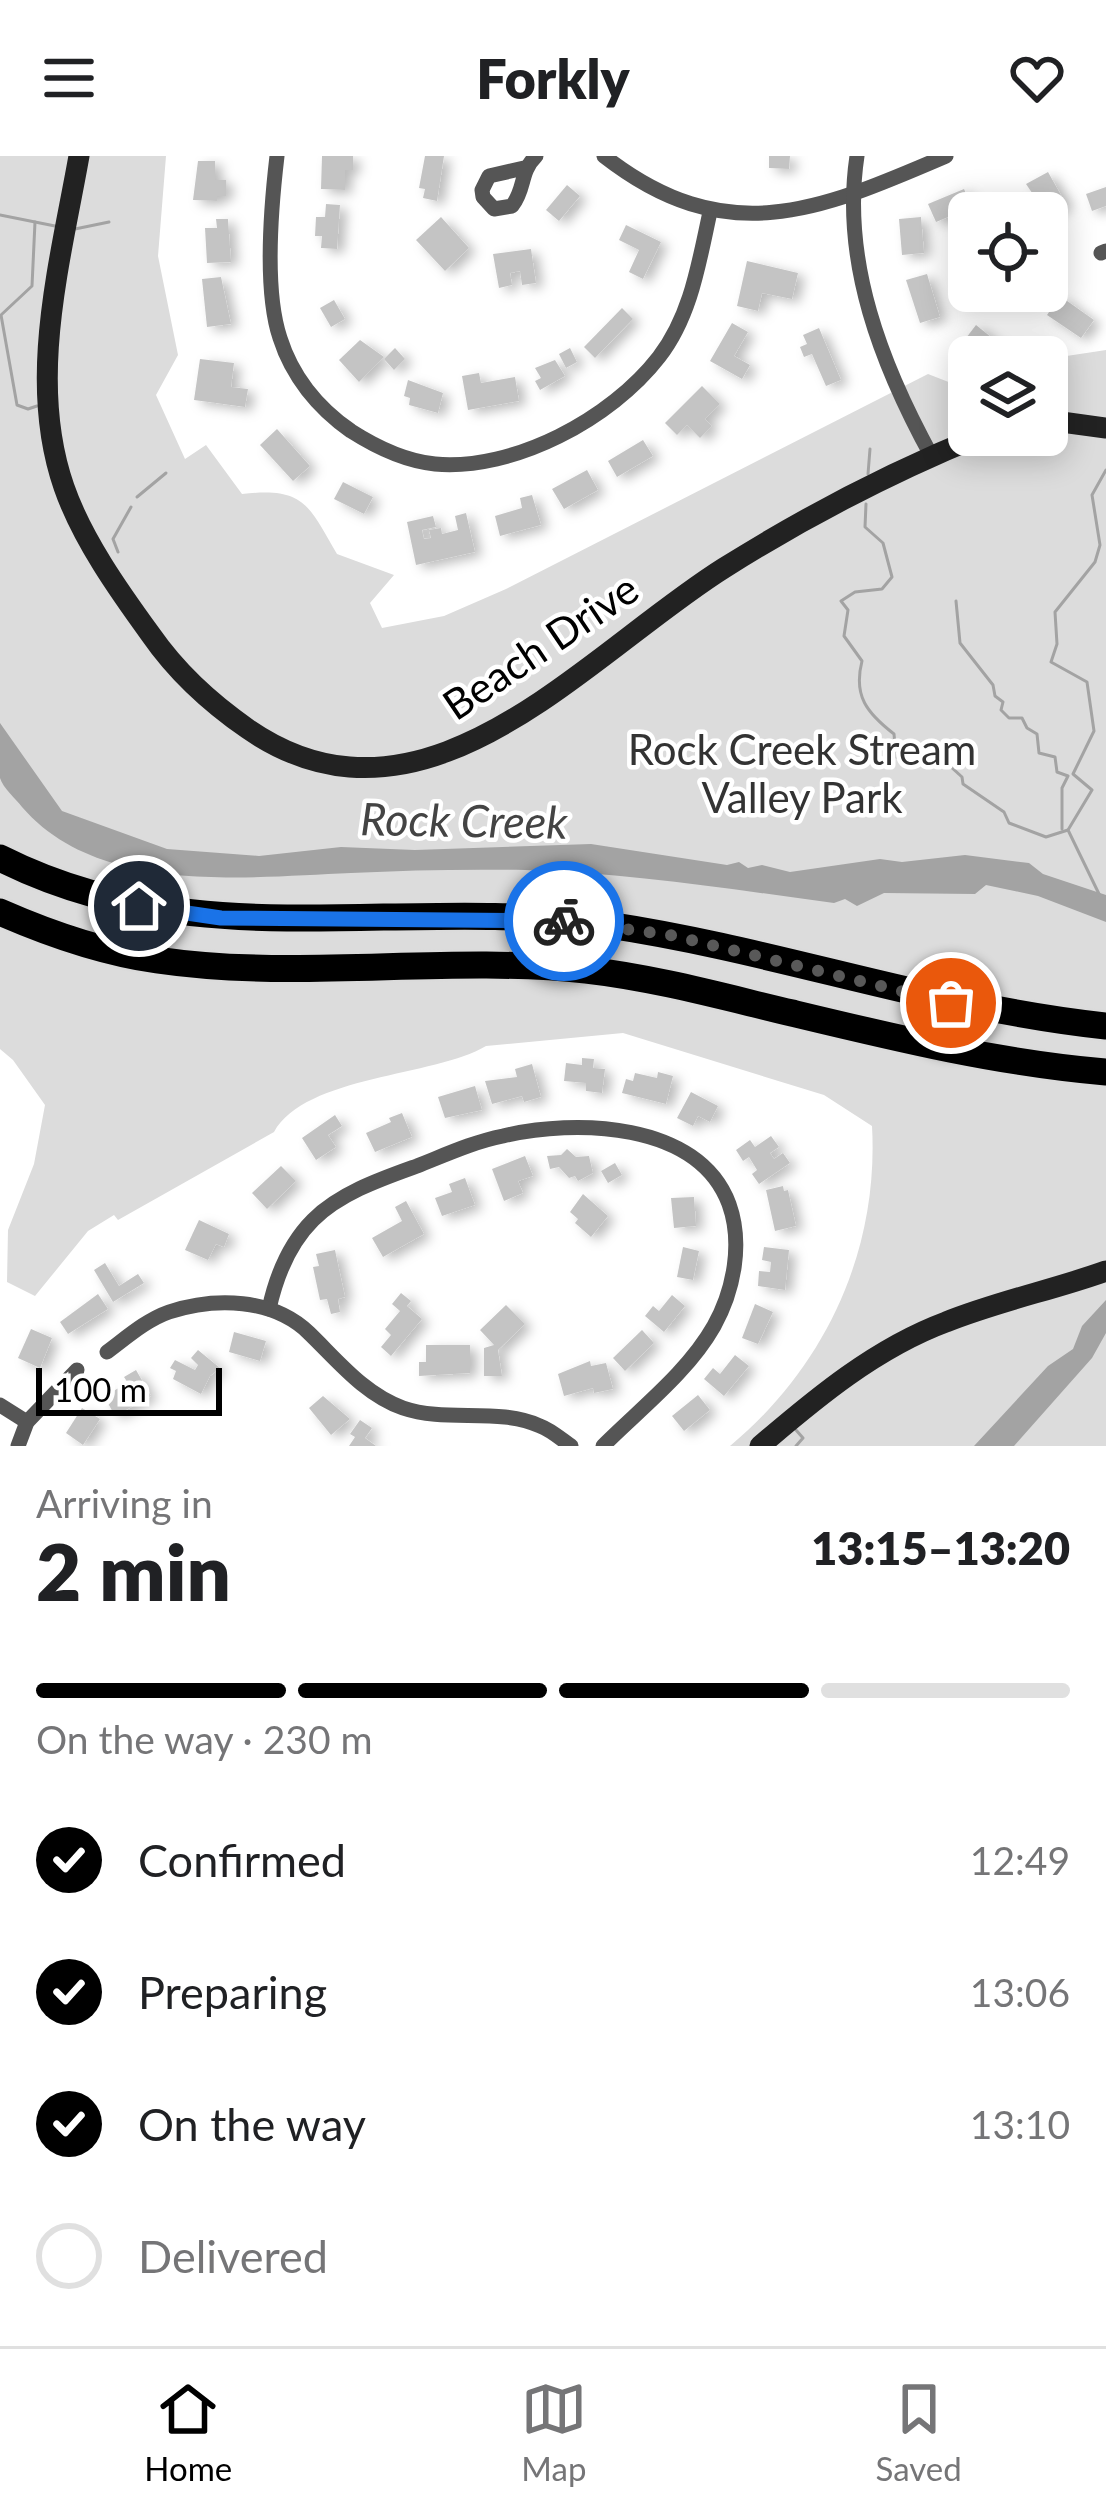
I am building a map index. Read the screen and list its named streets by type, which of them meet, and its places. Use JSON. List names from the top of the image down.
{
  "streets": {
    "street": ["Beach Drive"]
  },
  "water": ["Rock Creek"],
  "parks": ["Rock Creek Stream Valley Park"],
  "scale_bar": "100 m",
  "page": {
    "header": "Forkly",
    "scale": "100 m",
    "heading": ["2 min", "Arriving in", "13:15–13:20"],
    "bar": "On the way · 230 m",
    "list": [
      ["Confirmed", "12:49"],
      ["Preparing", "13:06"],
      ["On the way", "13:10"],
      "Delivered"
    ],
    "tabs": ["Home", "Map", "Saved"]
  }
}
